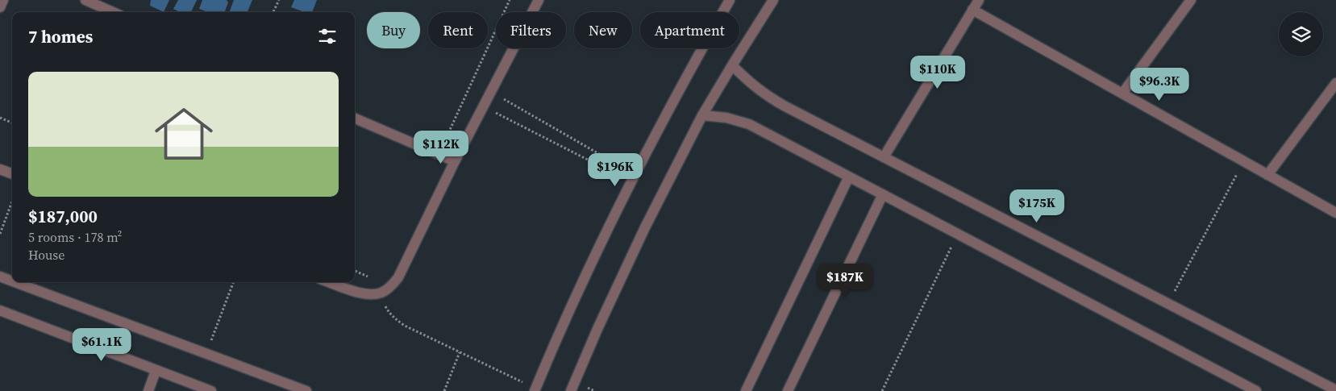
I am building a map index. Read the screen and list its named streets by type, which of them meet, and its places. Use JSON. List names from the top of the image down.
{
  "page": {
    "chip": [
      "Buy",
      "Rent",
      "Filters",
      "New",
      "Apartment"
    ],
    "heading": "7 homes",
    "price": [
      "$110K",
      "$96.3K",
      "$112K",
      "$196K",
      "$175K",
      "$187K",
      "$61.1K"
    ],
    "list": [
      {
        "name": "$187,000",
        "note": "5 rooms · 178 m² · House"
      }
    ]
  }
}
